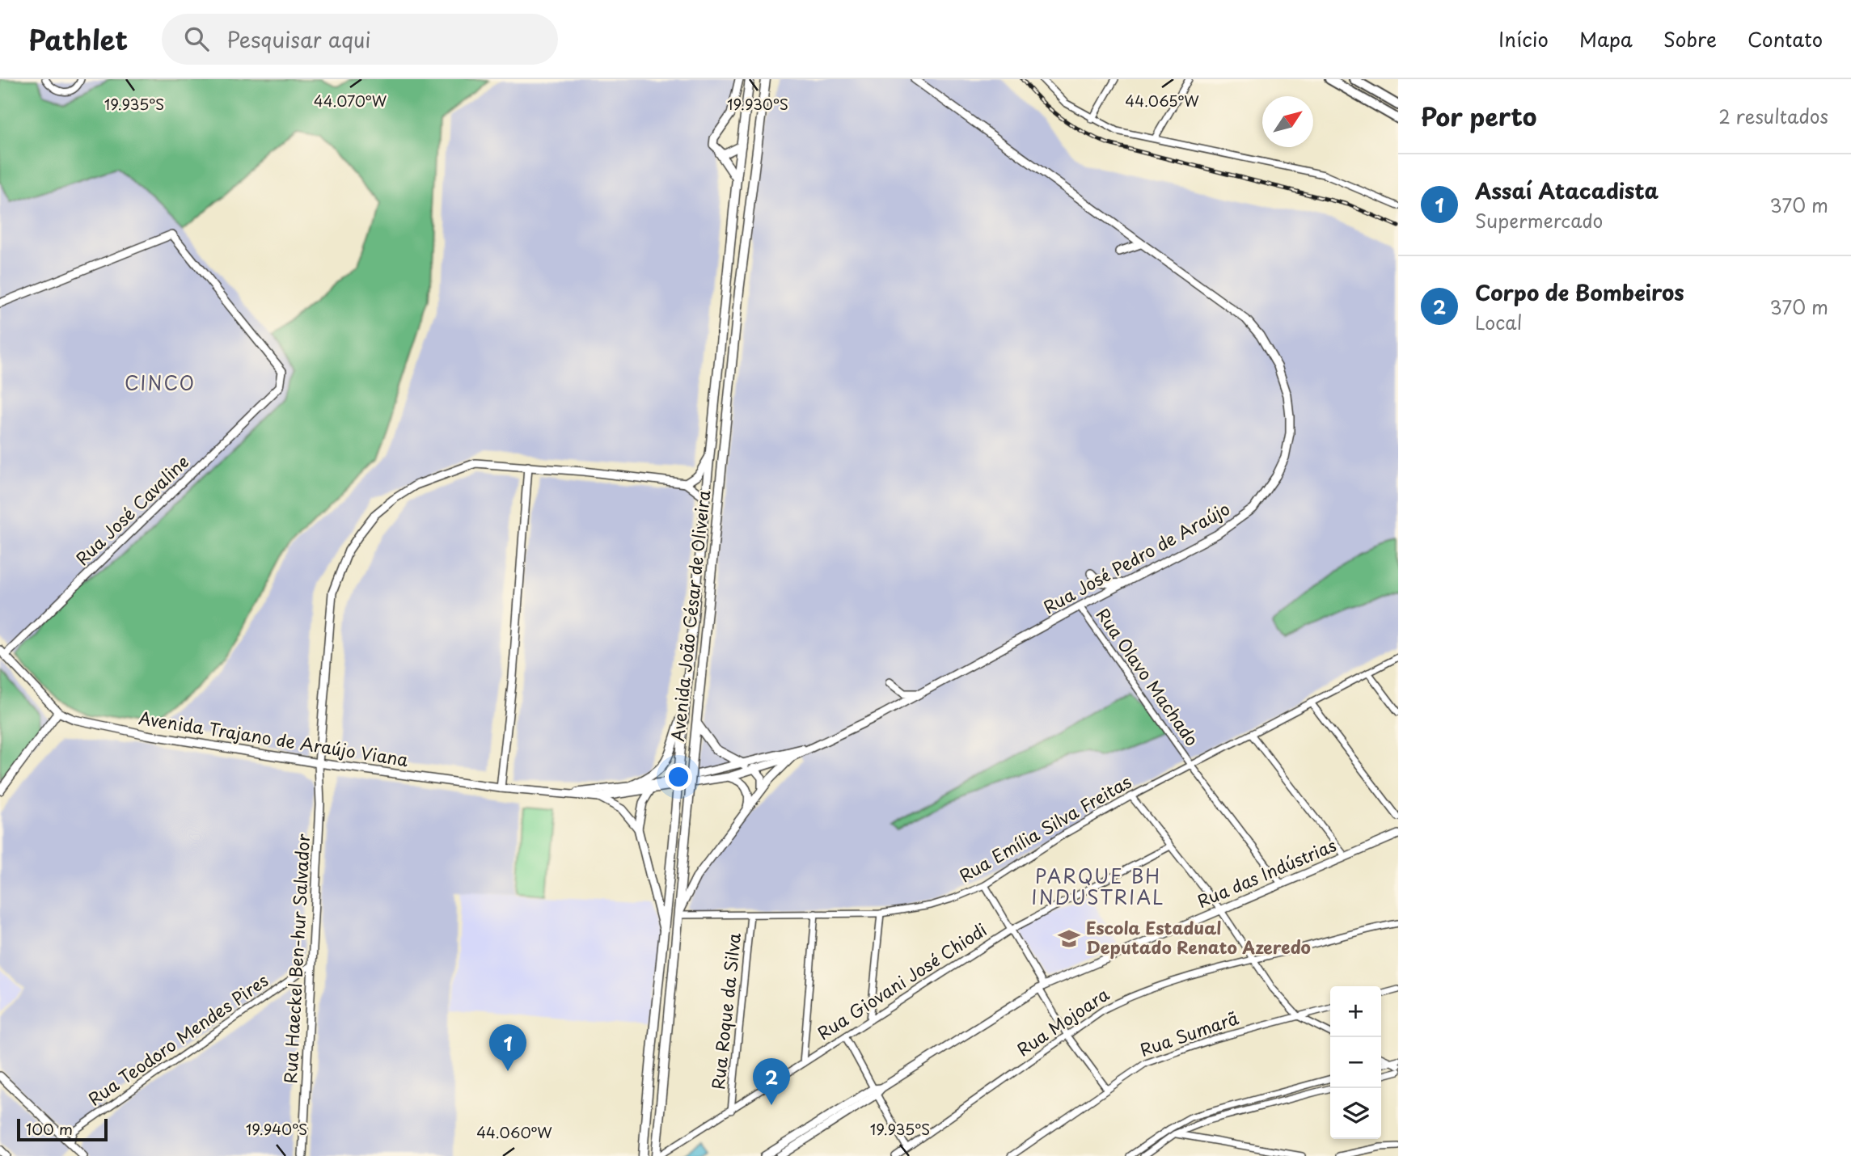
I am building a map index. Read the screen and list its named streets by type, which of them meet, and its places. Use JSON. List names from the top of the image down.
{
  "streets": {
    "main road": ["Avenida João César de Oliveira"],
    "street": [
      "Rua José Cavaline",
      "Rua José Pedro de Araújo",
      "Rua Olavo Machado",
      "Avenida Trajano de Araújo Viana",
      "Rua Emília Silva Freitas",
      "Rua das Indústrias",
      "Rua Haeckel Ben-hur Salvador",
      "Rua Giovani José Chiodi",
      "Rua Roque da Silva",
      "Rua Mojoara",
      "Rua Sumarã",
      "Rua Teodoro Mendes Pires"
    ]
  },
  "crossings": [
    ["Rua José Cavaline", "Avenida Trajano de Araújo Viana"],
    ["Rua José Pedro de Araújo", "Avenida João César de Oliveira"],
    ["Rua José Pedro de Araújo", "Rua Olavo Machado"],
    ["Rua José Pedro de Araújo", "Avenida Trajano de Araújo Viana"],
    ["Rua José Pedro de Araújo", "Rua Emília Silva Freitas"],
    ["Avenida João César de Oliveira", "Avenida Trajano de Araújo Viana"],
    ["Avenida João César de Oliveira", "Rua Emília Silva Freitas"],
    ["Avenida João César de Oliveira", "Rua Giovani José Chiodi"],
    ["Rua Olavo Machado", "Rua Emília Silva Freitas"],
    ["Rua Olavo Machado", "Rua das Indústrias"],
    ["Avenida Trajano de Araújo Viana", "Rua Haeckel Ben-hur Salvador"],
    ["Rua Emília Silva Freitas", "Rua Roque da Silva"],
    ["Rua Haeckel Ben-hur Salvador", "Rua Teodoro Mendes Pires"],
    ["Rua Giovani José Chiodi", "Rua Roque da Silva"]
  ],
  "districts": ["CINCO", "PARQUE BH INDUSTRIAL"],
  "places": {
    "school or university": ["Escola Estadual Deputado Renato Azeredo"]
  },
  "scale_bar": "100 m",
  "north": "top right",
  "page": {
    "header": "Pathlet",
    "search": "Pesquisar aqui",
    "nav": [
      "Início",
      "Mapa",
      "Sobre",
      "Contato"
    ],
    "heading": ["Por perto", "2 resultados"],
    "list": [
      {
        "mark": "1",
        "name": "Assaí Atacadista",
        "note": "Supermercado",
        "value": "370 m"
      },
      {
        "mark": "2",
        "name": "Corpo de Bombeiros",
        "note": "Local",
        "value": "370 m"
      }
    ],
    "map_buttons": ["+", "−"],
    "pins": ["1", "2"],
    "scale": "100 m"
  },
  "coordinates": [
    "44.070°W",
    "44.065°W",
    "19.935°S",
    "19.930°S",
    "19.940°S",
    "44.060°W"
  ]
}
